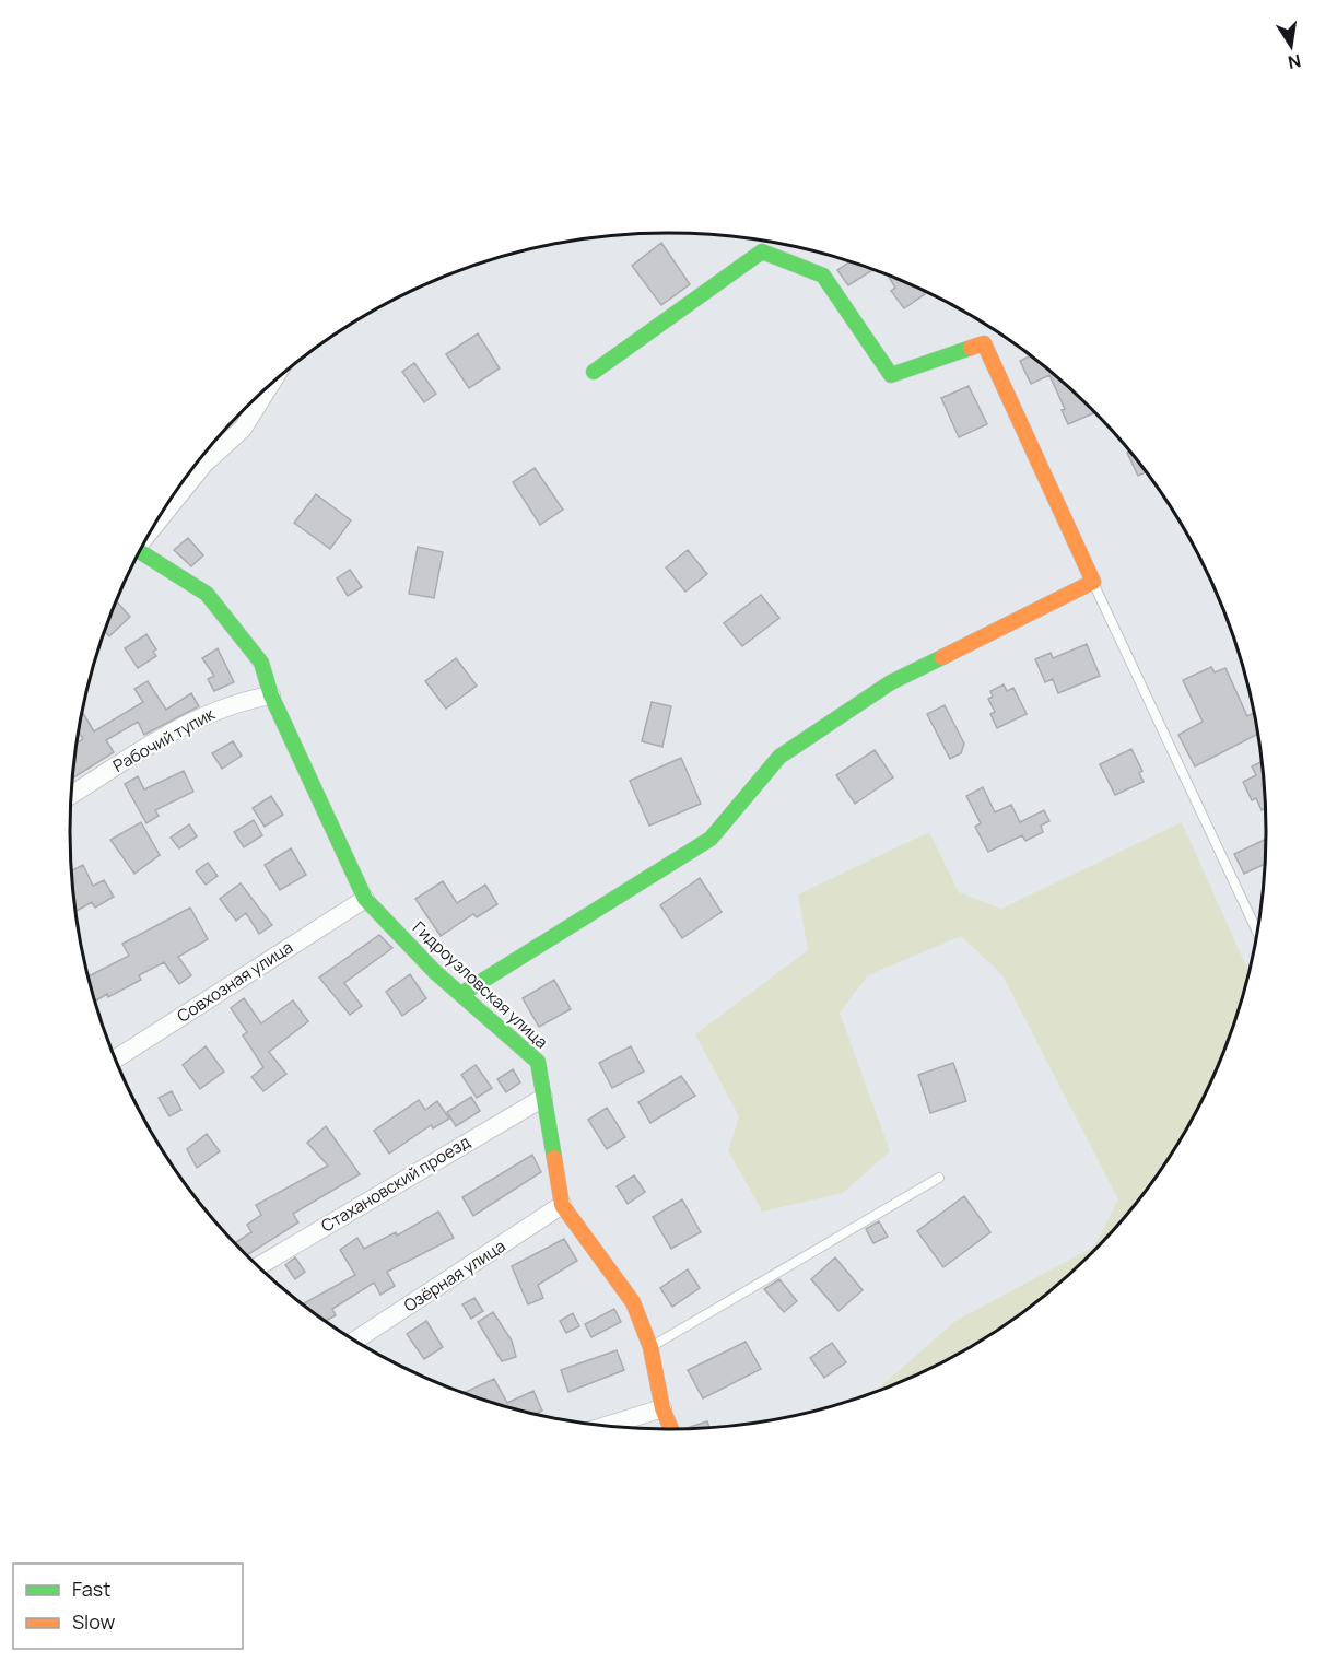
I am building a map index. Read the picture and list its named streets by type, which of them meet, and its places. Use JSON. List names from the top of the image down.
{
  "streets": {
    "street": [
      "Рабочий тупик",
      "Совхозная улица",
      "Гидроузловская улица",
      "Стахановский проезд",
      "Озёрная улица"
    ]
  },
  "crossings": [
    ["Рабочий тупик", "Гидроузловская улица"],
    ["Совхозная улица", "Гидроузловская улица"],
    ["Гидроузловская улица", "Стахановский проезд"],
    ["Гидроузловская улица", "Озёрная улица"]
  ],
  "legend": ["Fast", "Slow"],
  "north": "bottom"
}
